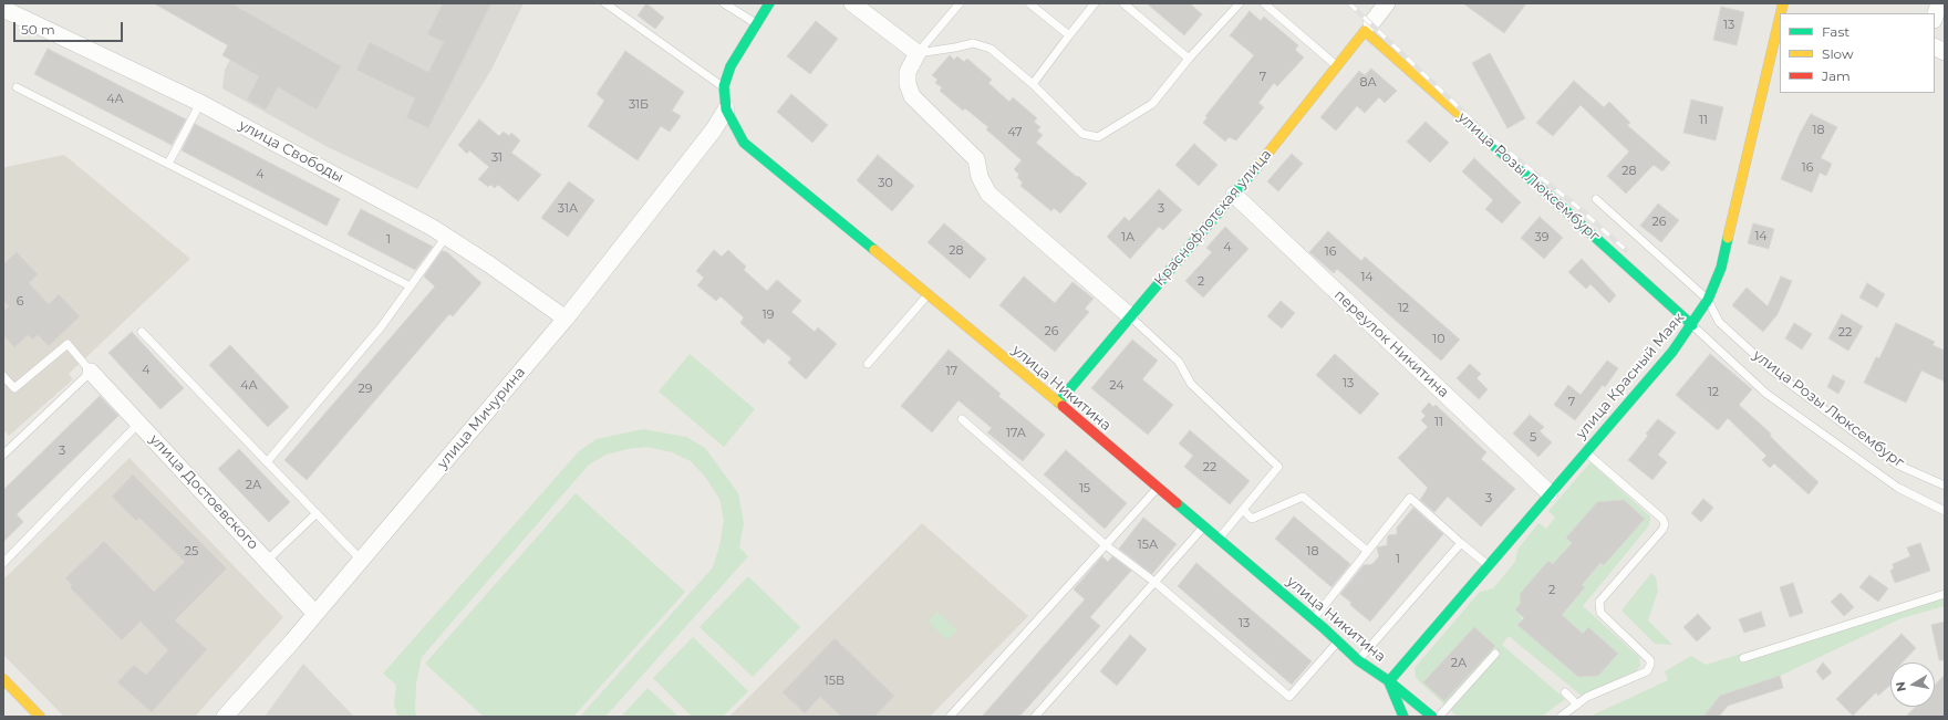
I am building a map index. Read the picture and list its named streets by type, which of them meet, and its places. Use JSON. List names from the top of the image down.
{
  "streets": {
    "main road": [
      "улица Розы Люксембург",
      "Краснофлотская улица",
      "улица Красный Маяк",
      "улица Никитина"
    ],
    "street": [
      "улица Свободы",
      "переулок Никитина",
      "улица Мичурина",
      "улица Достоевского"
    ]
  },
  "crossings": [
    ["улица Свободы", "улица Мичурина"],
    ["улица Розы Люксембург", "Краснофлотская улица"],
    ["улица Розы Люксембург", "улица Красный Маяк"],
    ["Краснофлотская улица", "переулок Никитина"],
    ["Краснофлотская улица", "улица Никитина"],
    ["переулок Никитина", "улица Красный Маяк"],
    ["улица Красный Маяк", "улица Никитина"],
    ["улица Никитина", "улица Мичурина"],
    ["улица Мичурина", "улица Достоевского"]
  ],
  "house_numbers": [
    "13",
    "7",
    "8А",
    "4А",
    "31Б",
    "11",
    "18",
    "47",
    "31",
    "16",
    "28",
    "4",
    "30",
    "31А",
    "3",
    "26",
    "14",
    "1А",
    "39",
    "1",
    "4",
    "28",
    "16",
    "14",
    "2",
    "6",
    "12",
    "19",
    "26",
    "22",
    "10",
    "4",
    "17",
    "13",
    "4А",
    "24",
    "29",
    "12",
    "7",
    "11",
    "17А",
    "5",
    "3",
    "22",
    "2А",
    "15",
    "3",
    "15А",
    "25",
    "18",
    "1",
    "2",
    "13",
    "2А",
    "15В"
  ],
  "legend": ["Fast", "Slow", "Jam"],
  "scale_bar": "50 m",
  "north": "left"
}
